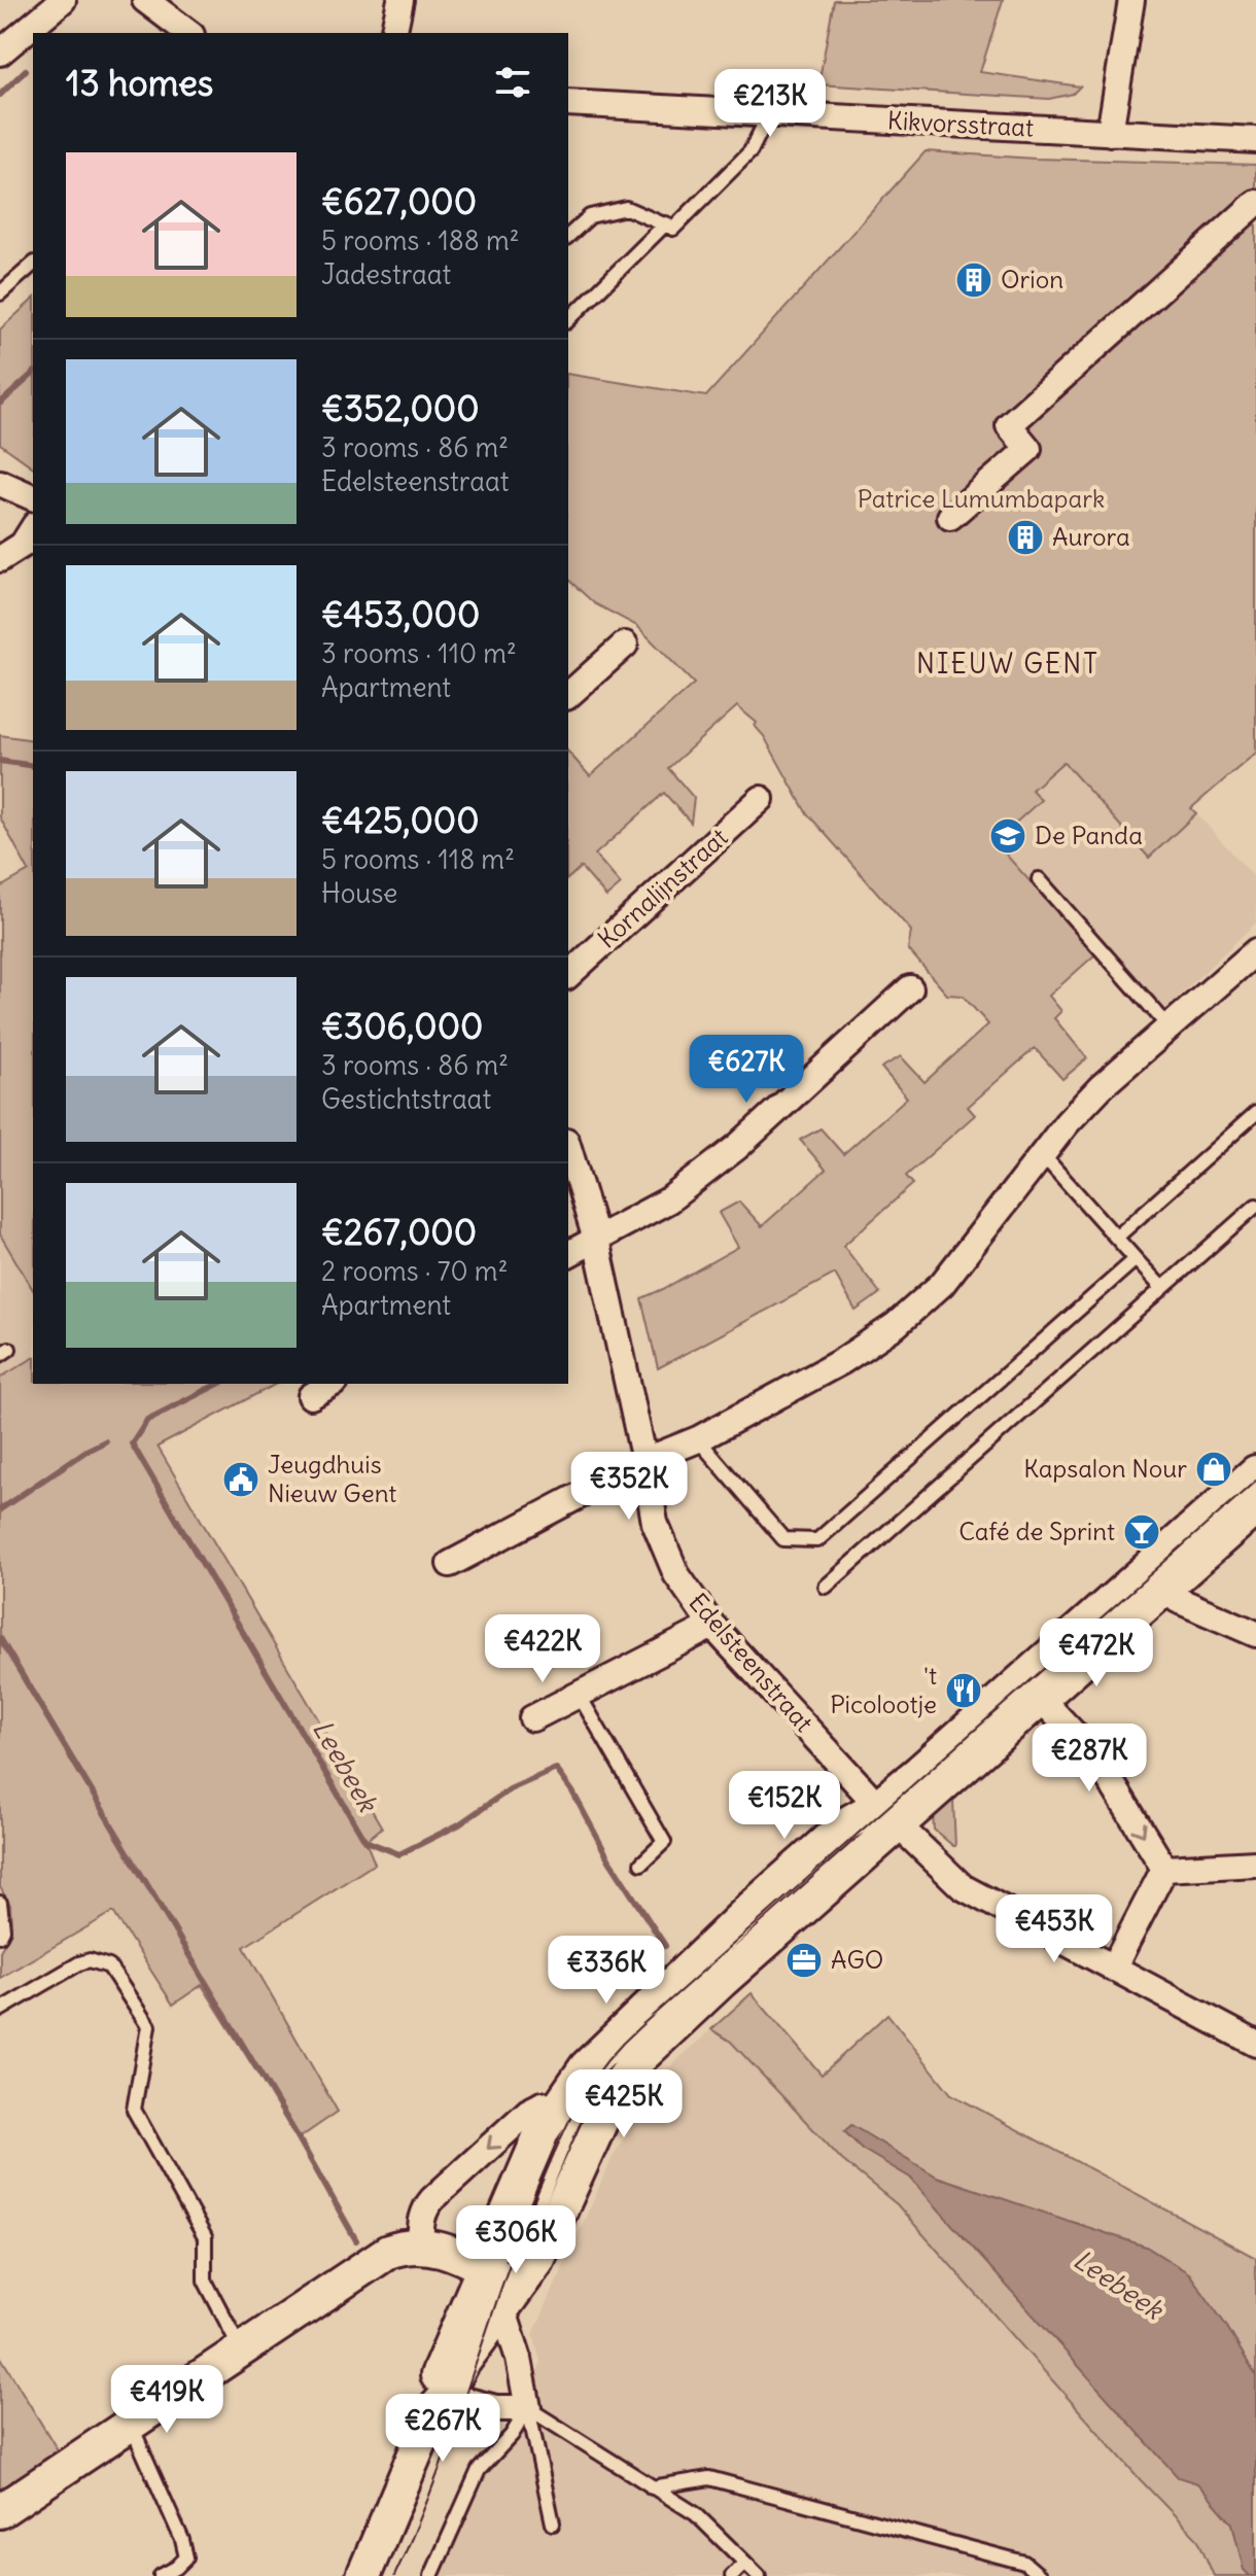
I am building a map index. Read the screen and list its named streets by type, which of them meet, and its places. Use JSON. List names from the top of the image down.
{
  "streets": {
    "street": ["Kikvorsstraat", "Kornalijnstraat", "Edelsteenstraat"]
  },
  "districts": ["NIEUW GENT"],
  "water": ["Leebeek"],
  "parks": ["Patrice Lumumbapark"],
  "places": {
    "building": ["Orion", "Aurora"],
    "school or university": ["De Panda"],
    "shop": ["Kapsalon Nour"],
    "public building": ["Jeugdhuis Nieuw Gent"],
    "bar": ["Café de Sprint"],
    "restaurant": ["'t Picolootje"],
    "office": ["AGO"]
  },
  "page": {
    "heading": "13 homes",
    "price": [
      "€213K",
      "€627K",
      "€352K",
      "€422K",
      "€472K",
      "€287K",
      "€152K",
      "€453K",
      "€336K",
      "€425K",
      "€306K",
      "€419K",
      "€267K"
    ],
    "list": [
      {
        "name": "€627,000",
        "note": "5 rooms · 188 m² · Jadestraat"
      },
      {
        "name": "€352,000",
        "note": "3 rooms · 86 m² · Edelsteenstraat"
      },
      {
        "name": "€453,000",
        "note": "3 rooms · 110 m² · Apartment"
      },
      {
        "name": "€425,000",
        "note": "5 rooms · 118 m² · House"
      },
      {
        "name": "€306,000",
        "note": "3 rooms · 86 m² · Gestichtstraat"
      },
      {
        "name": "€267,000",
        "note": "2 rooms · 70 m² · Apartment"
      }
    ]
  }
}
